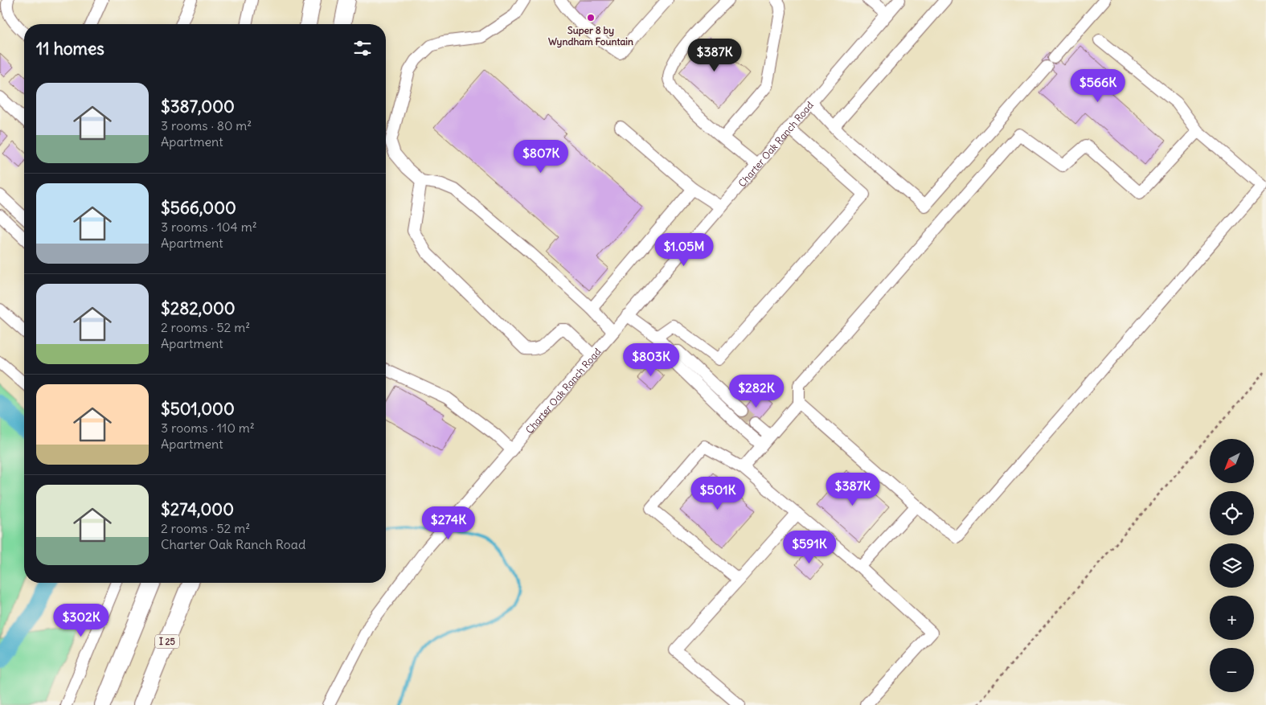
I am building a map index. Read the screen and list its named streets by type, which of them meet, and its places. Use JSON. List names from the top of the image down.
{
  "streets": {
    "highway": ["I 25"],
    "street": ["Charter Oak Ranch Road"]
  },
  "places": ["Super 8 by Wyndham Fountain"],
  "north": "bottom left",
  "page": {
    "heading": "11 homes",
    "price": [
      "$387K",
      "$566K",
      "$807K",
      "$1.05M",
      "$803K",
      "$282K",
      "$387K",
      "$501K",
      "$274K",
      "$591K",
      "$302K"
    ],
    "list": [
      {
        "name": "$387,000",
        "note": "3 rooms · 80 m² · Apartment"
      },
      {
        "name": "$566,000",
        "note": "3 rooms · 104 m² · Apartment"
      },
      {
        "name": "$282,000",
        "note": "2 rooms · 52 m² · Apartment"
      },
      {
        "name": "$501,000",
        "note": "3 rooms · 110 m² · Apartment"
      },
      {
        "name": "$274,000",
        "note": "2 rooms · 52 m² · Charter Oak Ranch Road"
      }
    ],
    "map_buttons": ["+", "−"]
  }
}
